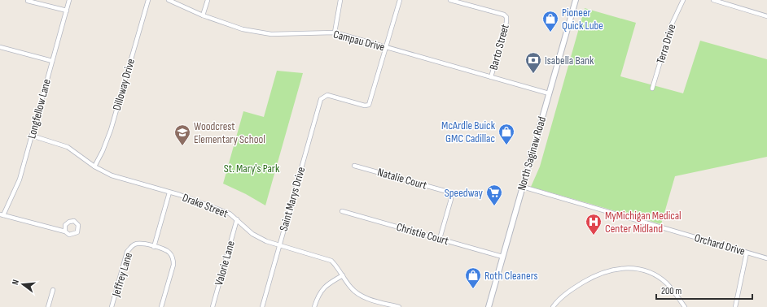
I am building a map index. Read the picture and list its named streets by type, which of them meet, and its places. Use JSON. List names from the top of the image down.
{
  "streets": {
    "main road": ["North Saginaw Road"],
    "street": [
      "Campau Drive",
      "Terra Drive",
      "Barto Street",
      "Dilloway Drive",
      "Longfellow Lane",
      "Natalie Court",
      "Saint Marys Drive",
      "Drake Street",
      "Christie Court",
      "Orchard Drive",
      "Valorie Lane",
      "Jeffrey Lane"
    ]
  },
  "crossings": [
    ["Campau Drive", "Barto Street"],
    ["Campau Drive", "North Saginaw Road"],
    ["Campau Drive", "Saint Marys Drive"],
    ["Dilloway Drive", "Drake Street"],
    ["Longfellow Lane", "Drake Street"],
    ["North Saginaw Road", "Christie Court"],
    ["North Saginaw Road", "Orchard Drive"],
    ["Natalie Court", "Christie Court"],
    ["Saint Marys Drive", "Drake Street"],
    ["Drake Street", "Valorie Lane"]
  ],
  "parks": ["St. Mary's Park"],
  "places": {
    "shop": ["Pioneer Quick Lube", "McArdle Buick GMC Cadillac", "Roth Cleaners"],
    "bank": ["Isabella Bank"],
    "school or university": ["Woodcrest Elementary School"],
    "supermarket": ["Speedway"],
    "hospital": ["MyMichigan Medical Center Midland"]
  },
  "scale_bar": "200 m",
  "north": "left"
}
